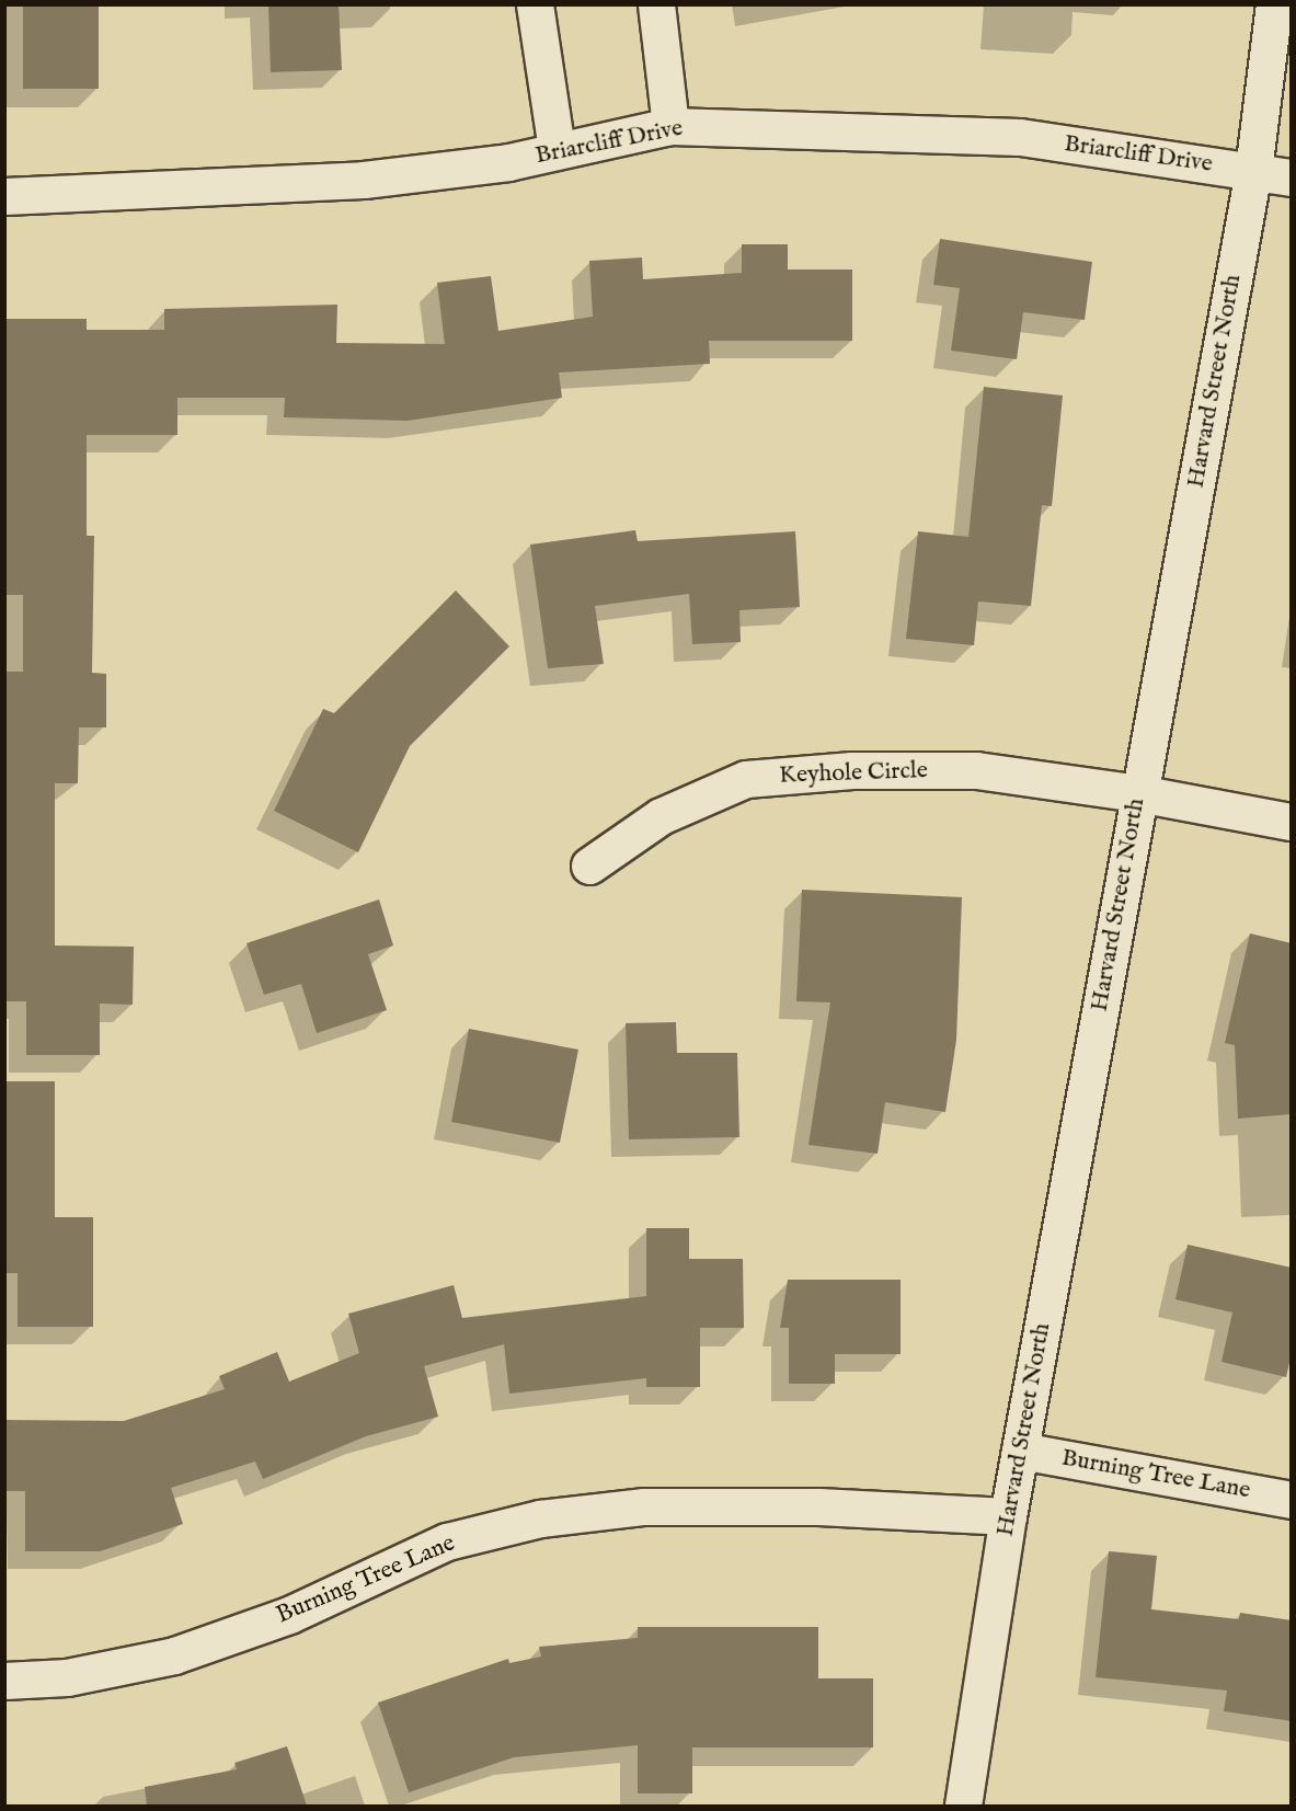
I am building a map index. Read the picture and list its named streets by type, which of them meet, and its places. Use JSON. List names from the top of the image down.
{
  "streets": {
    "street": [
      "Briarcliff Drive",
      "Harvard Street North",
      "Keyhole Circle",
      "Burning Tree Lane"
    ]
  },
  "crossings": [
    ["Briarcliff Drive", "Harvard Street North"],
    ["Harvard Street North", "Keyhole Circle"],
    ["Harvard Street North", "Burning Tree Lane"]
  ]
}
